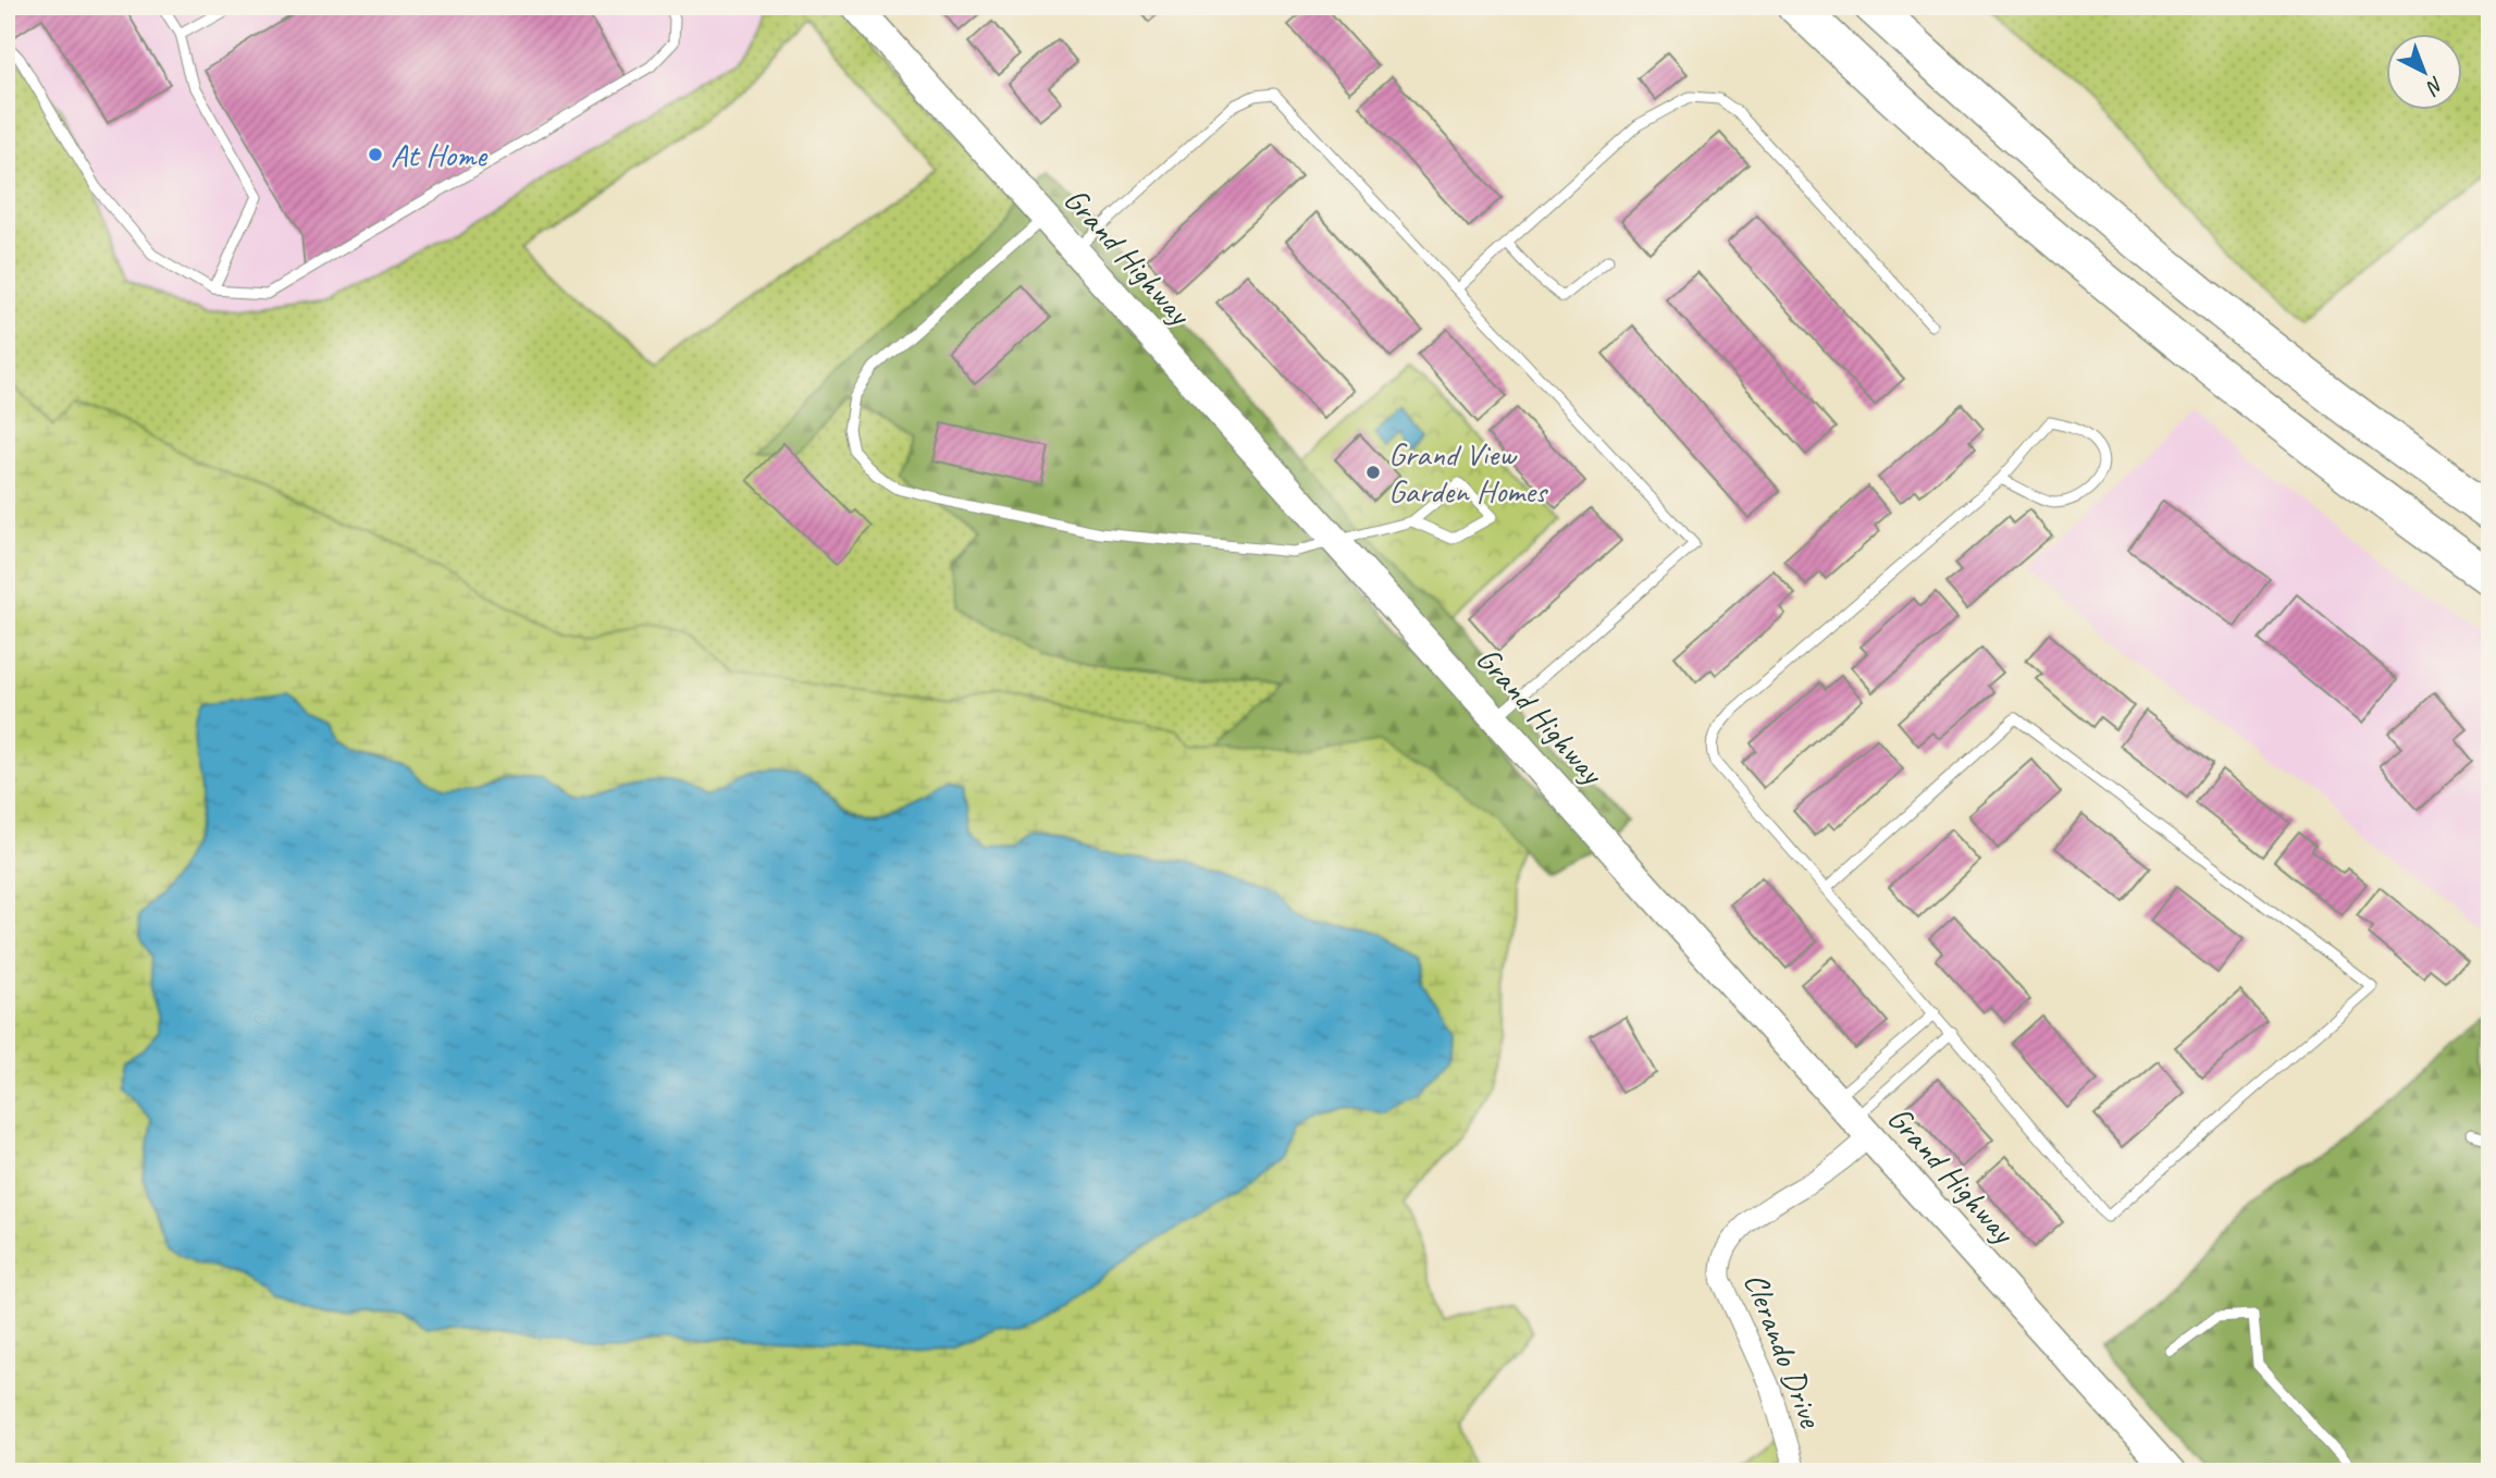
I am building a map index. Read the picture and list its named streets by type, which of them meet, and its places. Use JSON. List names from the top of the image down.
{
  "streets": {
    "street": ["Grand Highway", "Clerando Drive"]
  },
  "crossings": [
    ["Grand Highway", "Clerando Drive"]
  ],
  "places": ["At Home", "Grand View Garden Homes"],
  "north": "bottom right"
}
